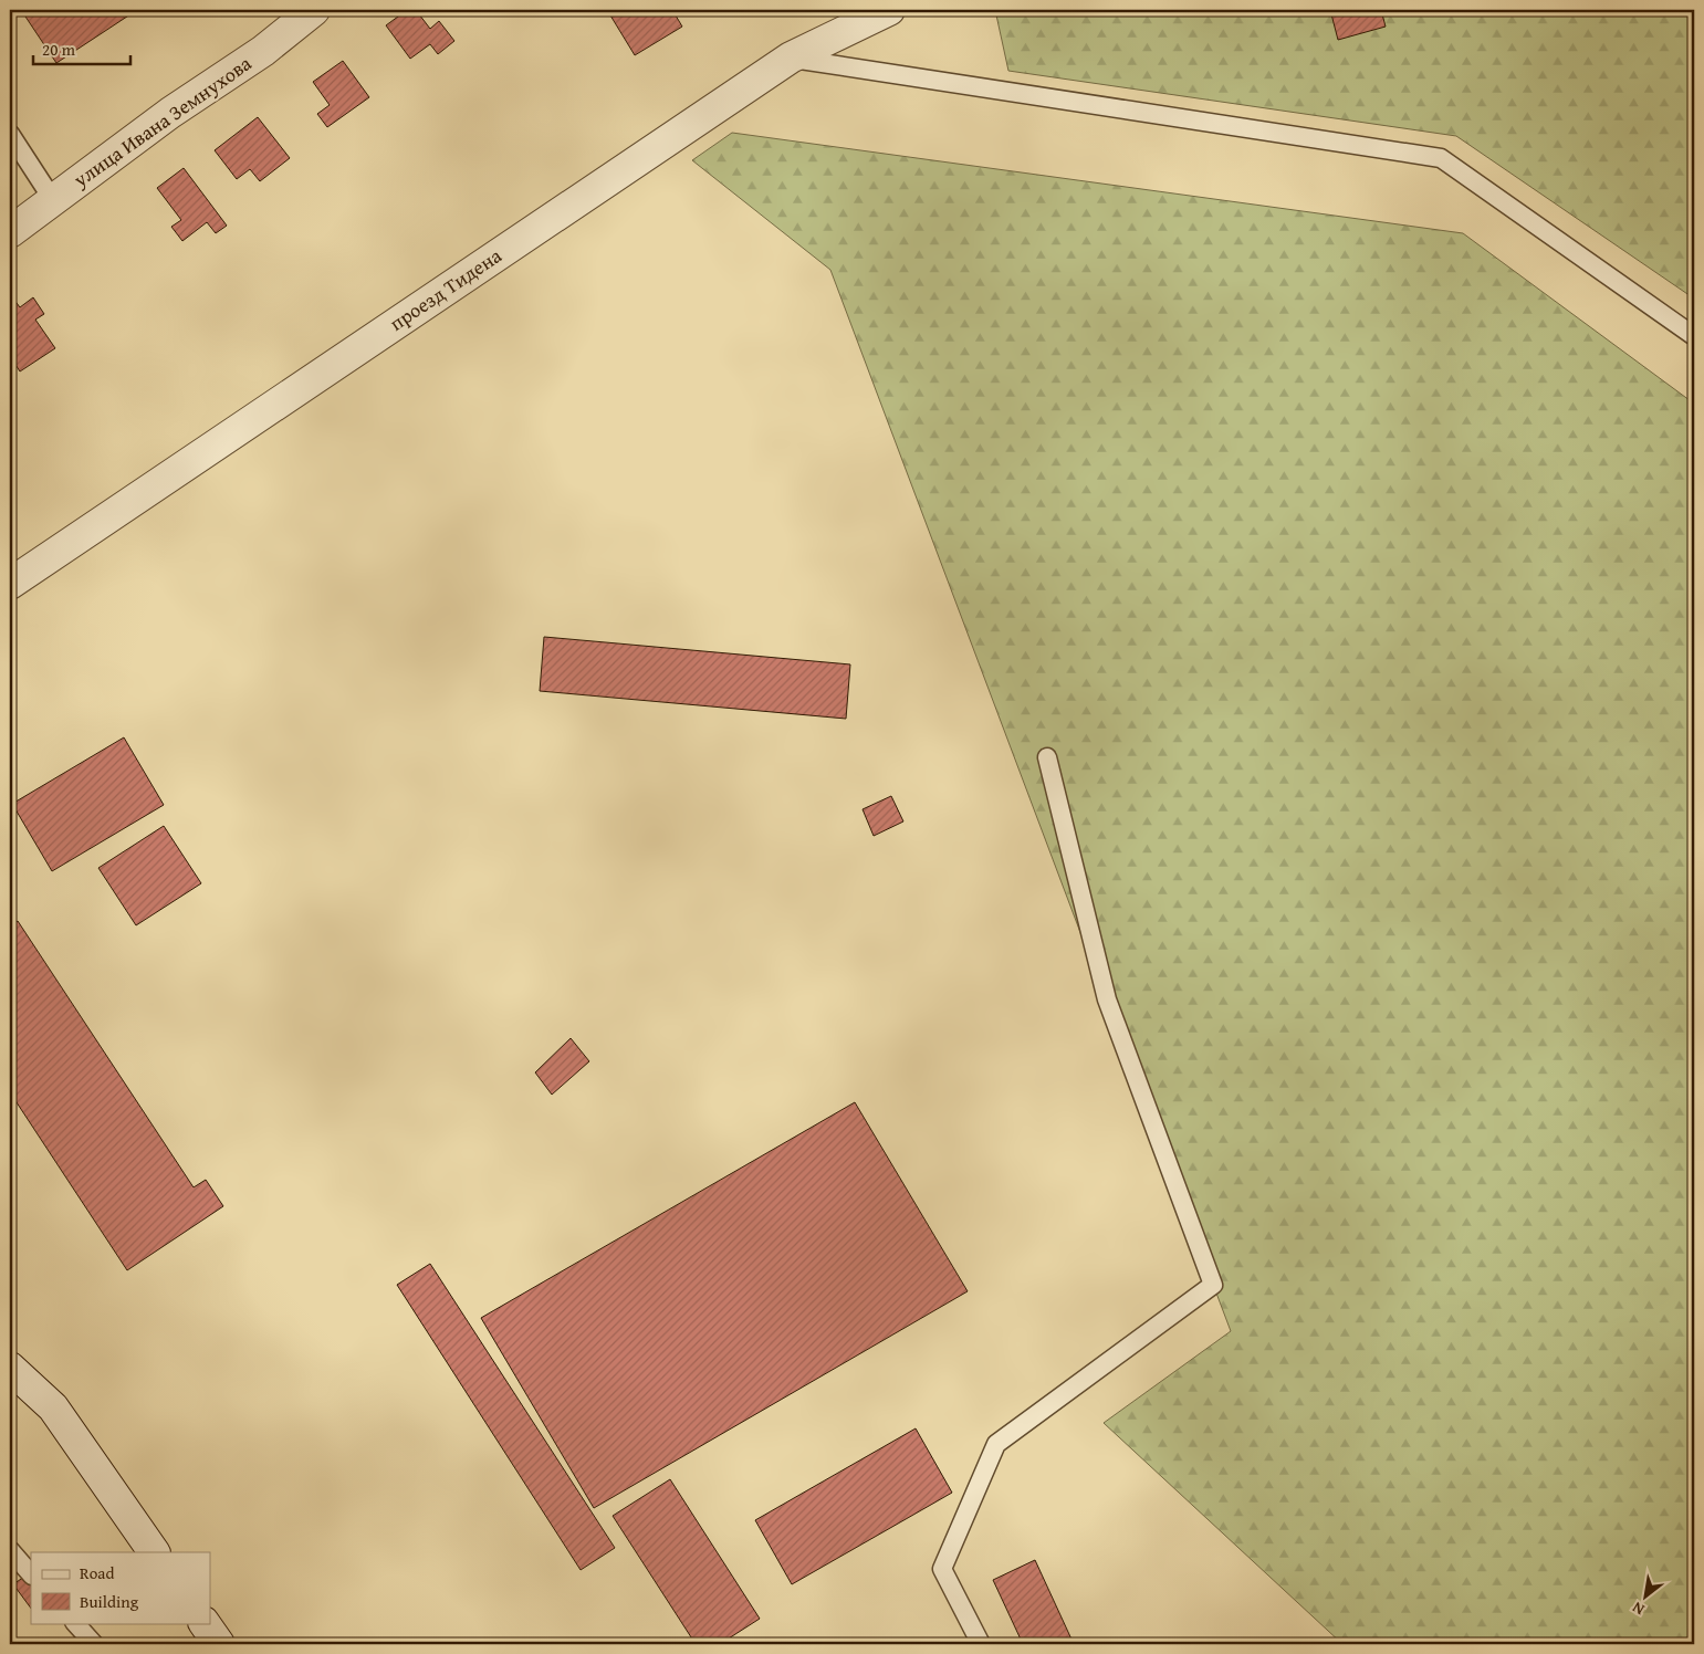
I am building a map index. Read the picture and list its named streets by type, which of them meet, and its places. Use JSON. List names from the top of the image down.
{
  "streets": {
    "street": ["улица Ивана Земнухова", "проезд Тидена"]
  },
  "legend": ["Road", "Building"],
  "scale_bar": "20 m",
  "north": "bottom left"
}
